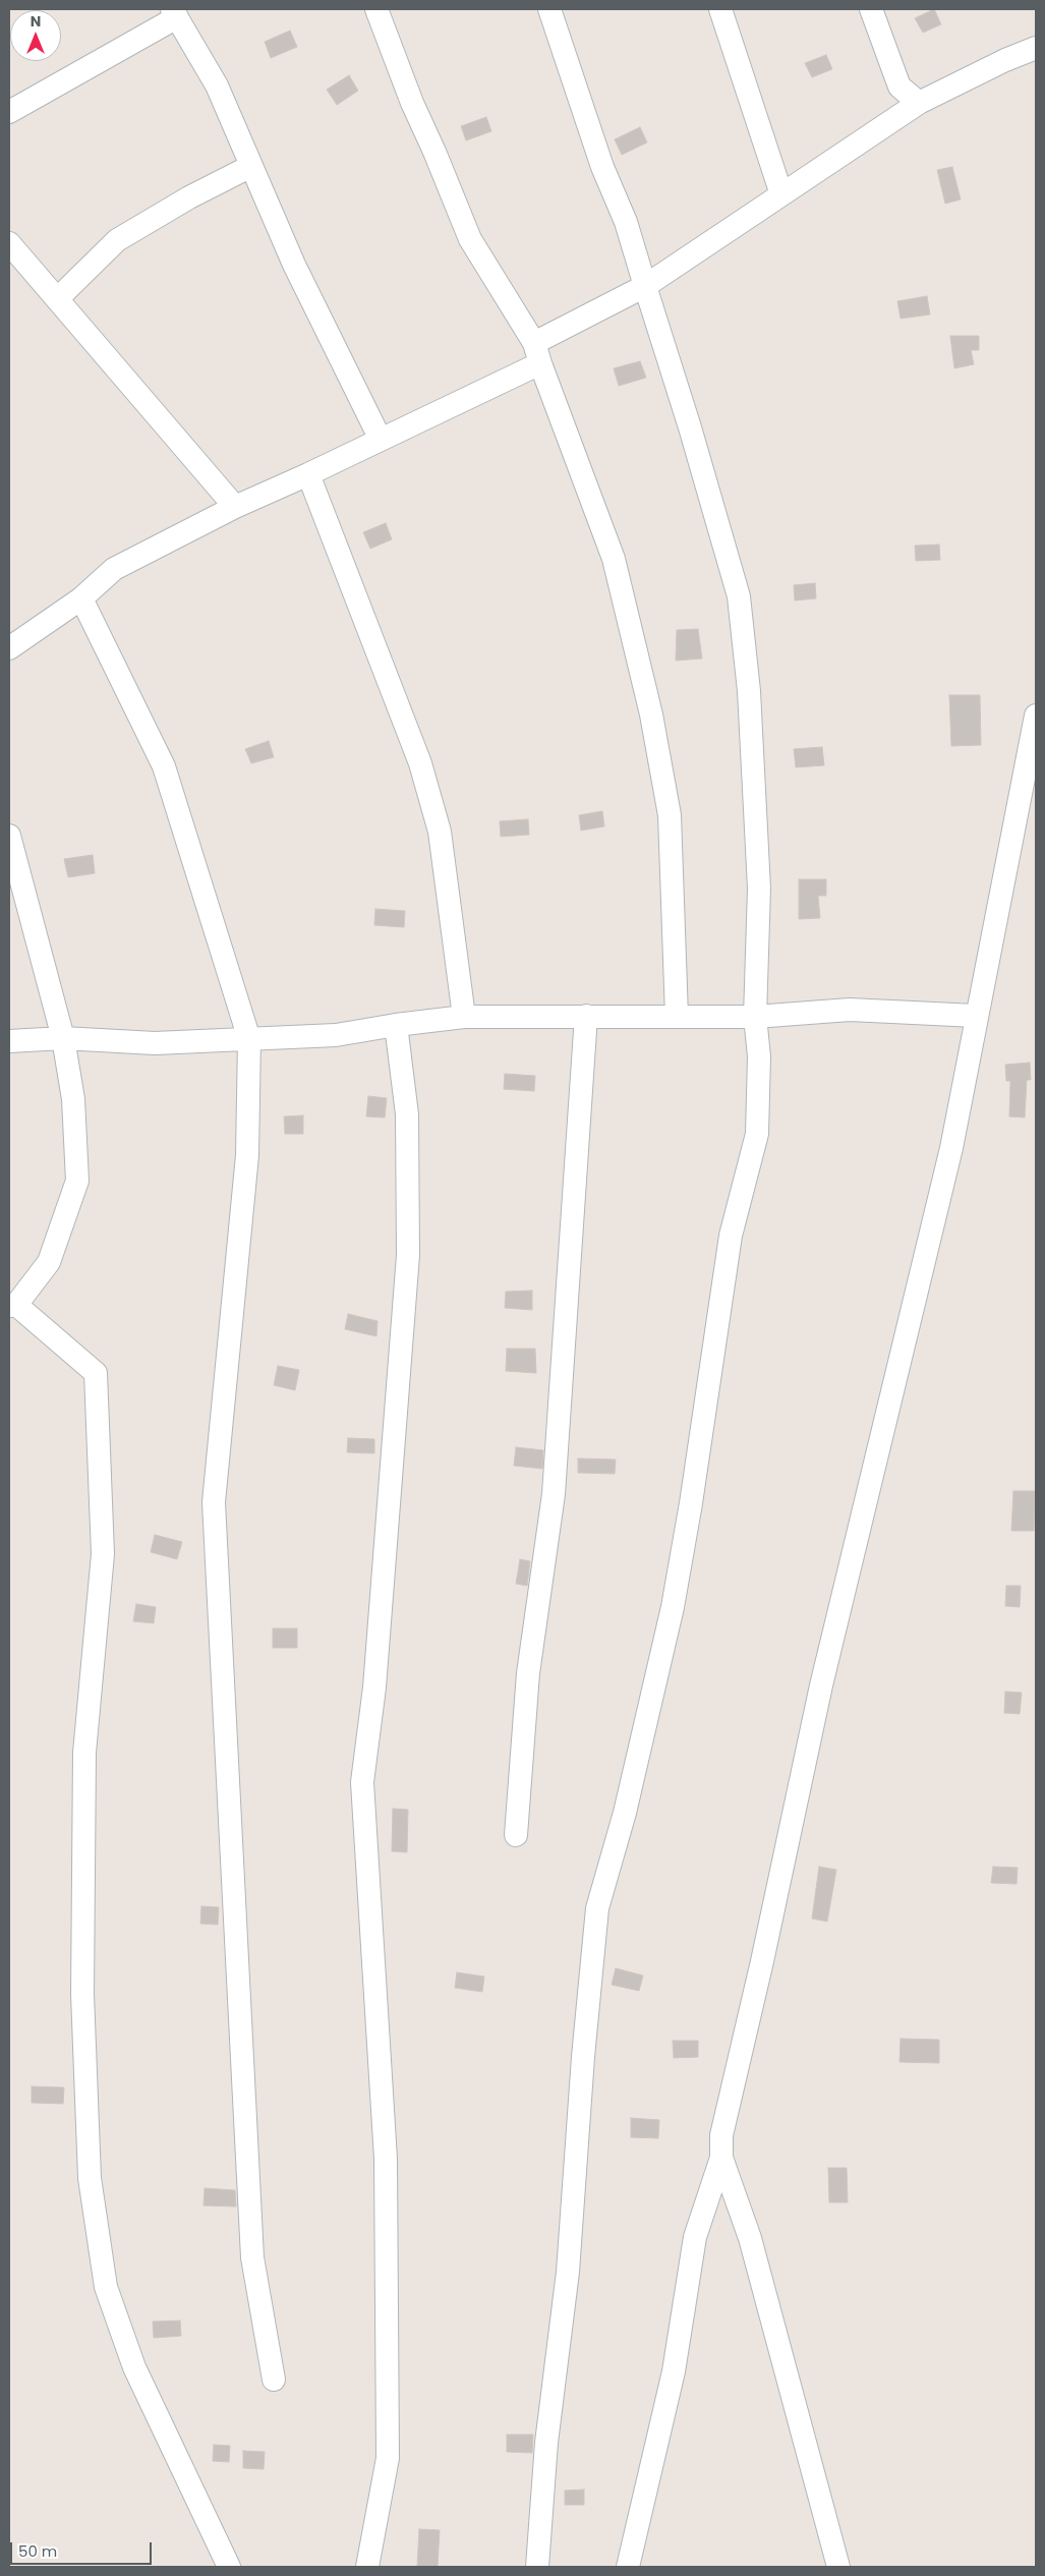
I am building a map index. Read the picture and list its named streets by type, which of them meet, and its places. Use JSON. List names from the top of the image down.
{
  "scale_bar": "50 m",
  "north": "top"
}
